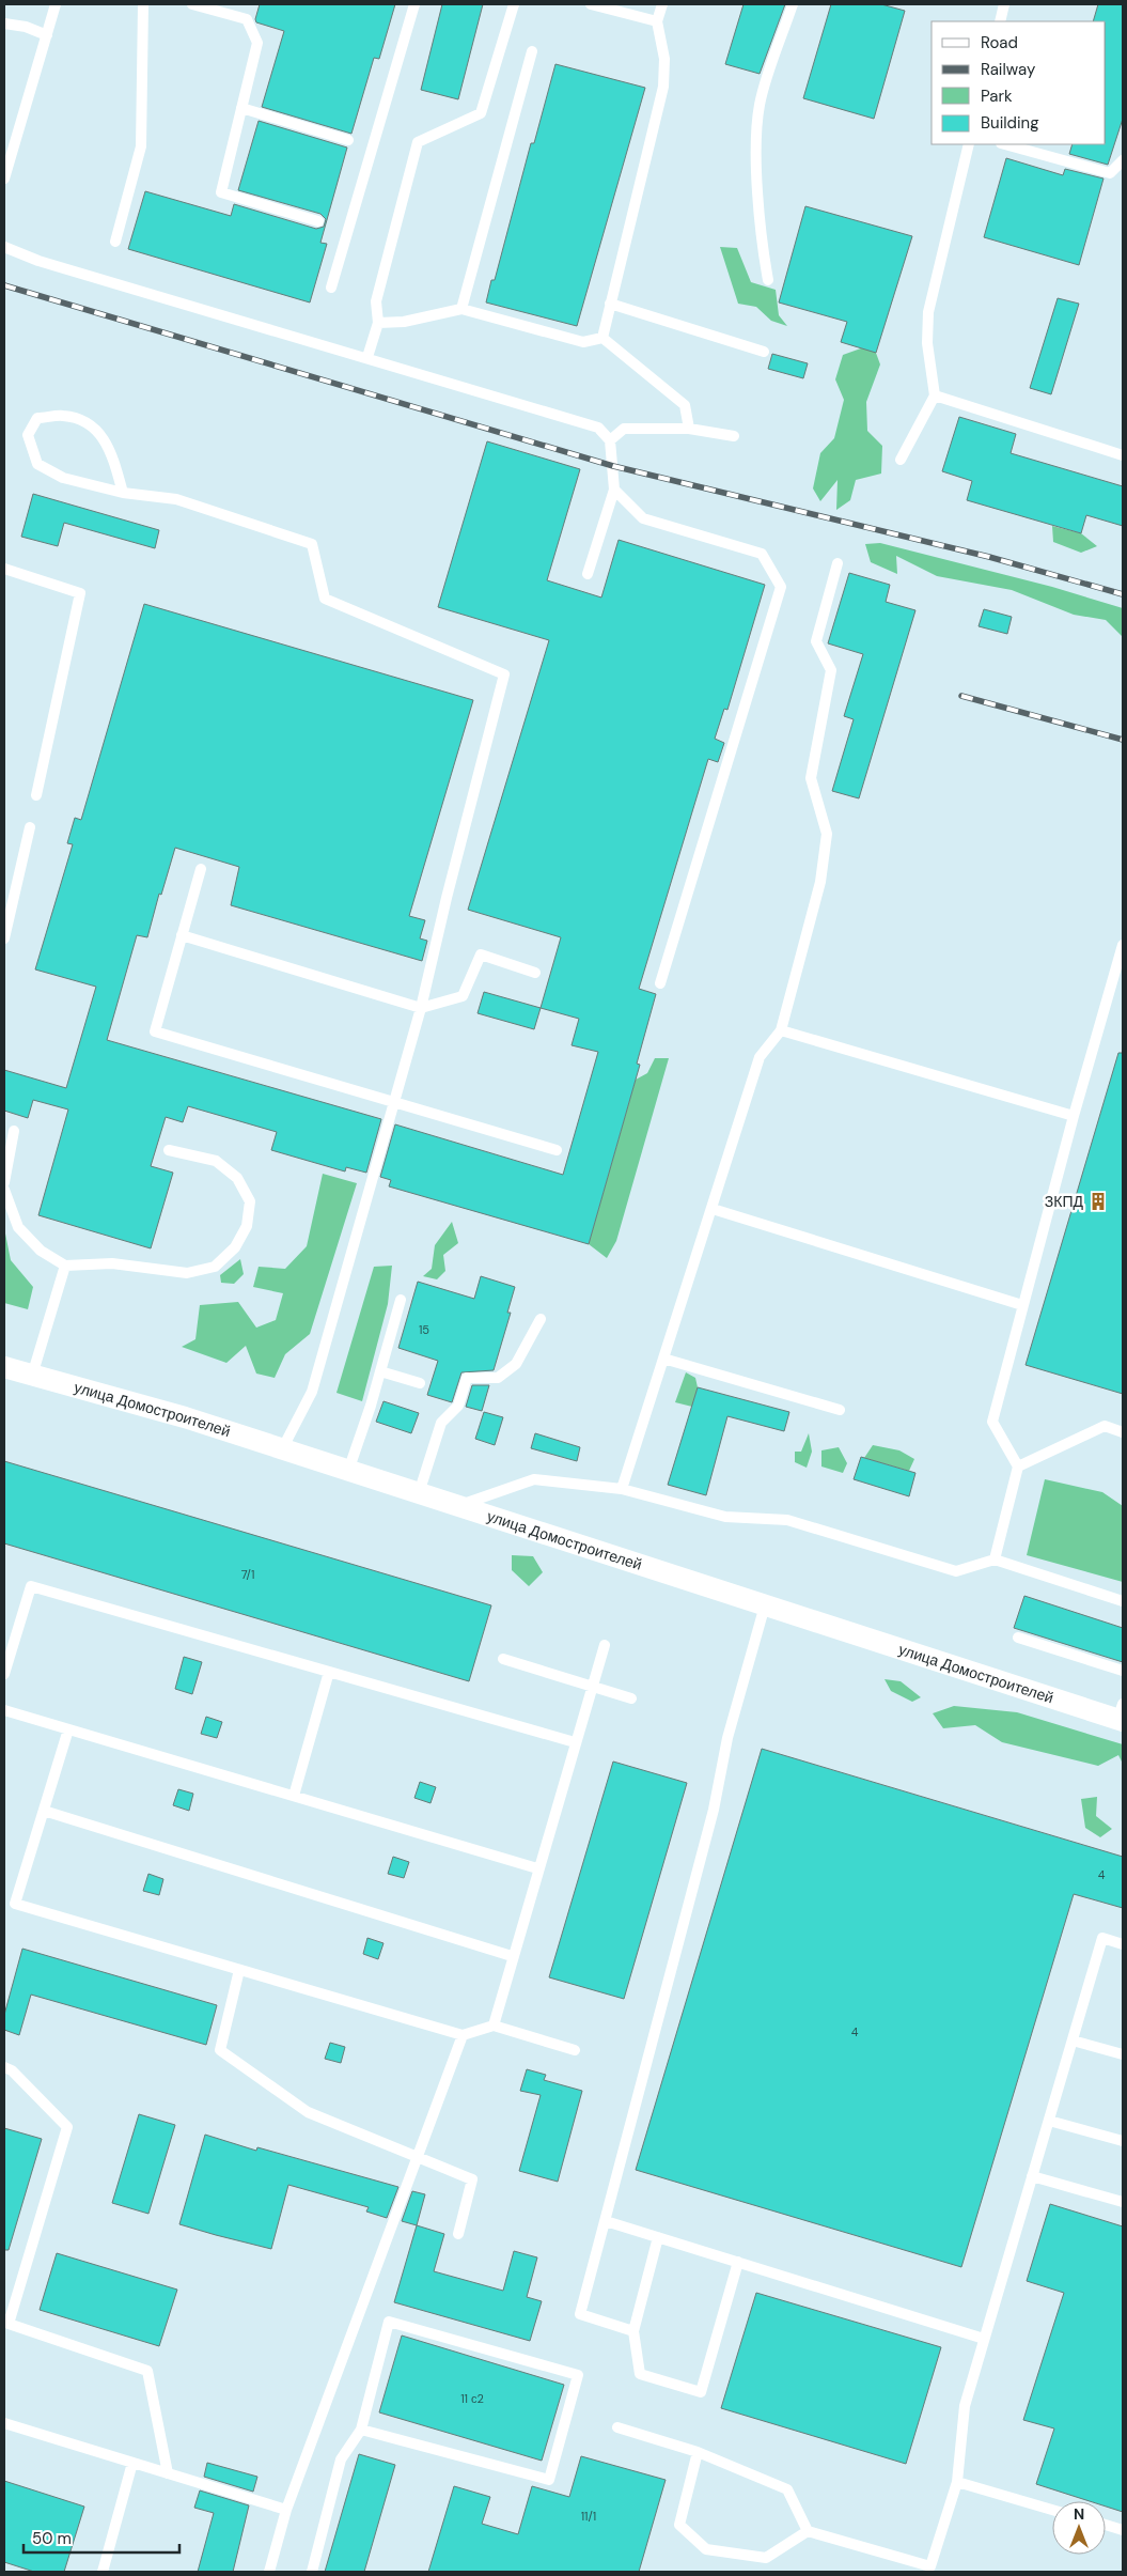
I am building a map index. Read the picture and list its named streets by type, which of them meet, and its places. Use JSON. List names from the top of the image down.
{
  "streets": {
    "street": ["улица Домостроителей"]
  },
  "places": {
    "building": ["ЗКПД"]
  },
  "house_numbers": [
    "15",
    "7/1",
    "4",
    "4",
    "11 с2",
    "11/1"
  ],
  "legend": [
    "Road",
    "Railway",
    "Park",
    "Building"
  ],
  "scale_bar": "50 m",
  "north": "top"
}
